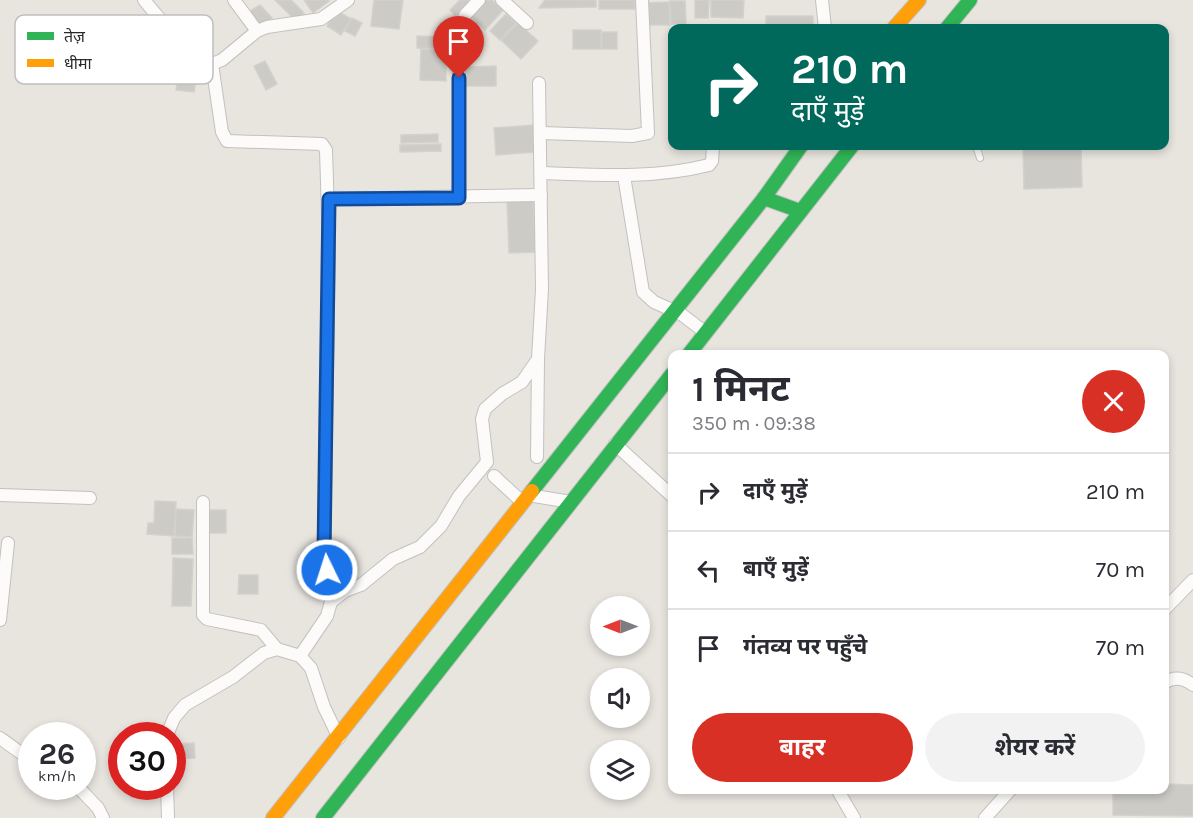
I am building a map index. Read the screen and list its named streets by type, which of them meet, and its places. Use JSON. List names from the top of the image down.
{
  "legend": ["तेज़", "धीमा"],
  "north": "left",
  "page": {
    "turn": ["210 m", "दाएँ मुड़ें"],
    "heading": ["1 मिनट", "350 m · 09:38"],
    "list": [
      {
        "name": "दाएँ मुड़ें",
        "value": "210 m"
      },
      {
        "name": "बाएँ मुड़ें",
        "value": "70 m"
      },
      {
        "name": "गंतव्य पर पहुँचे",
        "value": "70 m"
      }
    ],
    "buttons": ["बाहर", "शेयर करें"],
    "speed": "26 km/h",
    "limit": "30"
  }
}
